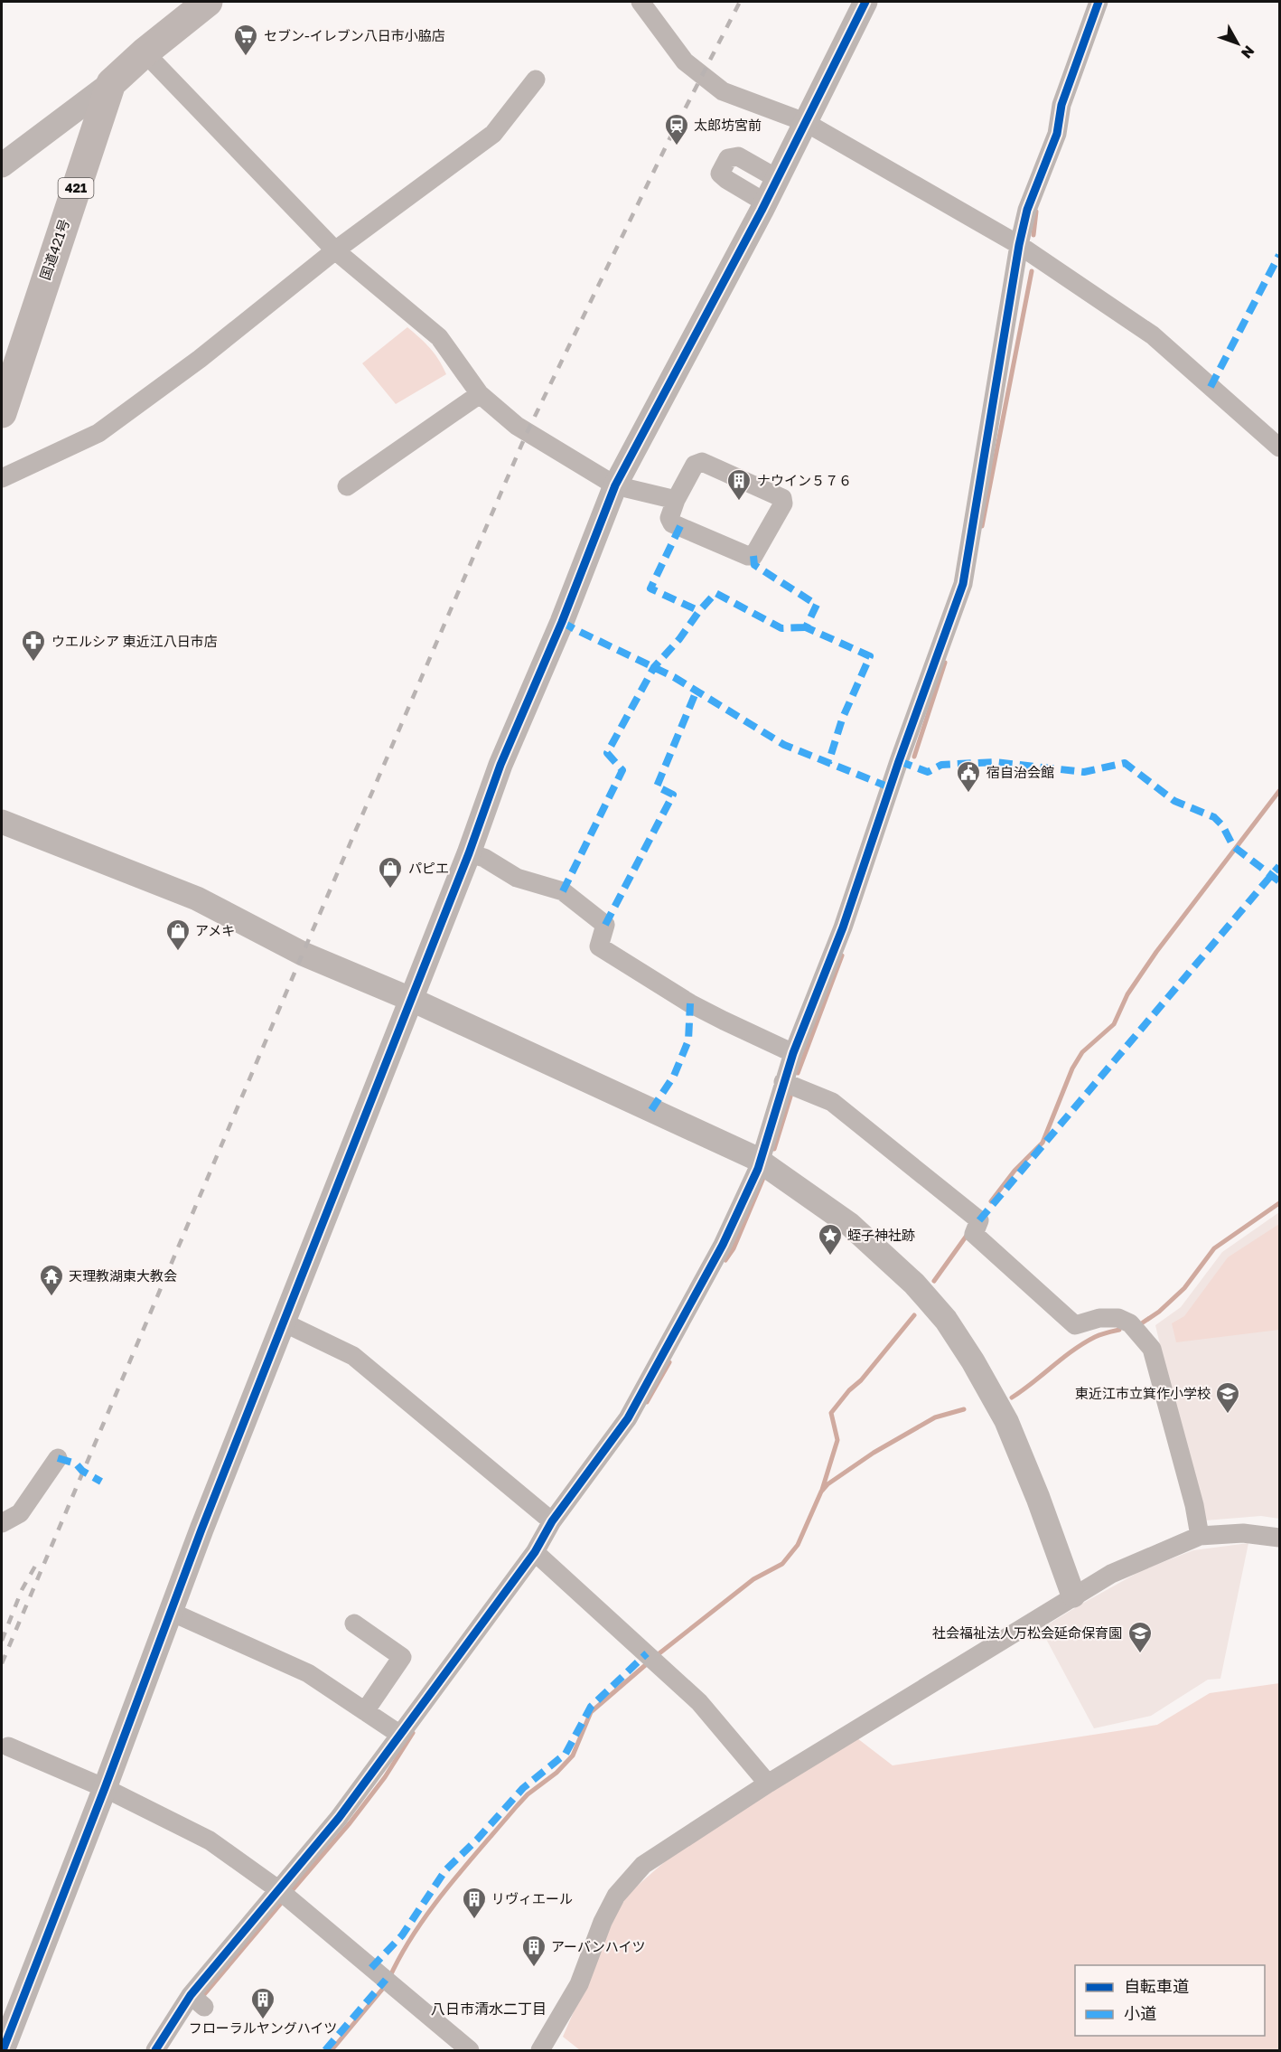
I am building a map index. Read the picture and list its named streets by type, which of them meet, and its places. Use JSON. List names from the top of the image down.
{
  "streets": {
    "highway": ["421", "国道421号"]
  },
  "districts": ["八日市清水二丁目"],
  "places": {
    "supermarket": ["セブン-イレブン八日市小脇店"],
    "station": ["太郎坊宮前"],
    "building": [
      "ナウイン５７６",
      "リヴィエール",
      "アーバンハイツ",
      "フローラルヤングハイツ"
    ],
    "pharmacy": ["ウエルシア 東近江八日市店"],
    "public building": ["宿自治会館"],
    "shop": ["パピエ", "アメキ"],
    "place": ["蛭子神社跡"],
    "temple": ["天理教湖東大教会"],
    "school or university": ["東近江市立箕作小学校", "社会福祉法人万松会延命保育園"]
  },
  "legend": ["自転車道", "小道"],
  "north": "bottom right"
}
